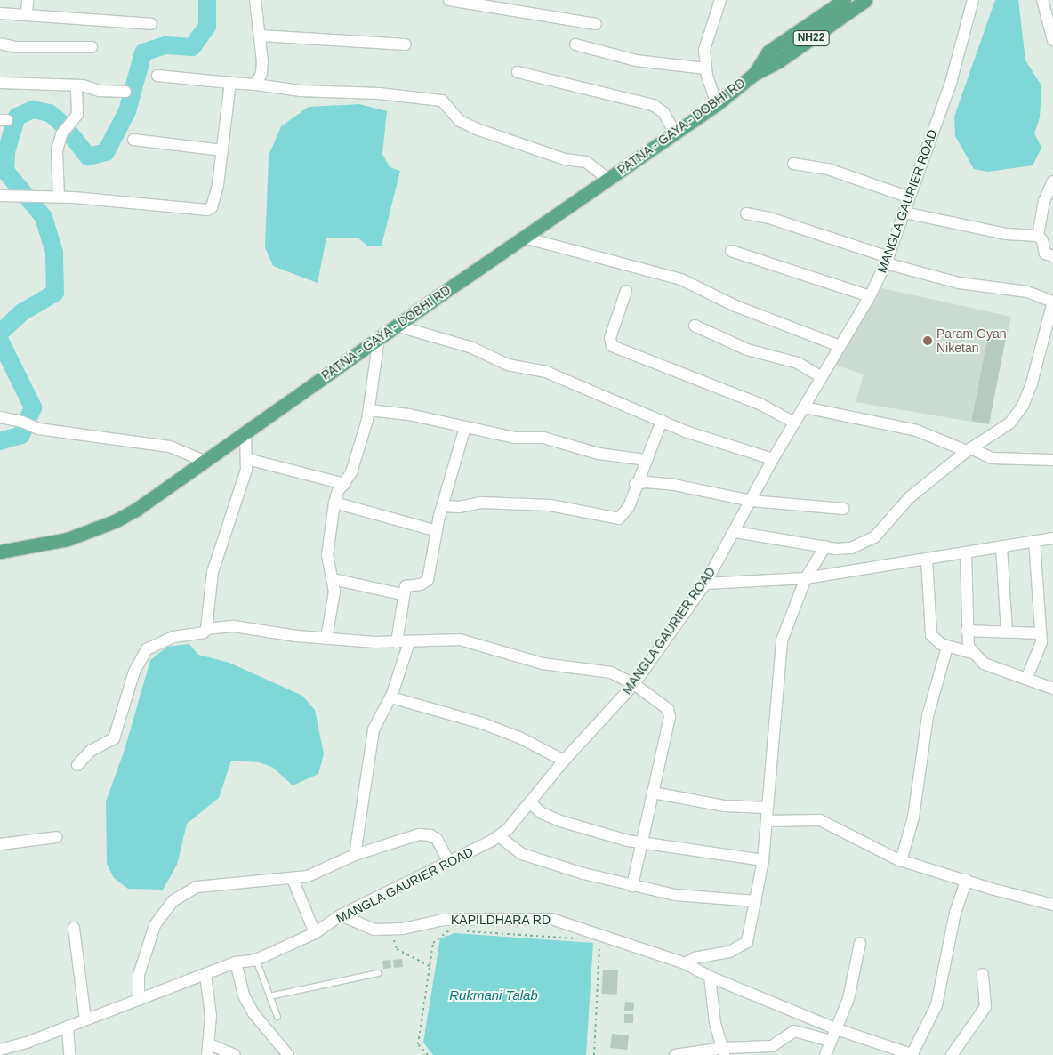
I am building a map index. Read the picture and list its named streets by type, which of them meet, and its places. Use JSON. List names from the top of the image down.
{
  "streets": {
    "main road": ["NH22", "PATNA - GAYA - DOBHI RD"],
    "street": ["MANGLA GAURIER ROAD", "KAPILDHARA RD"]
  },
  "crossings": [
    ["MANGLA GAURIER ROAD", "KAPILDHARA RD"]
  ],
  "water": ["Rukmani Talab"],
  "places": ["Param Gyan Niketan"]
}
